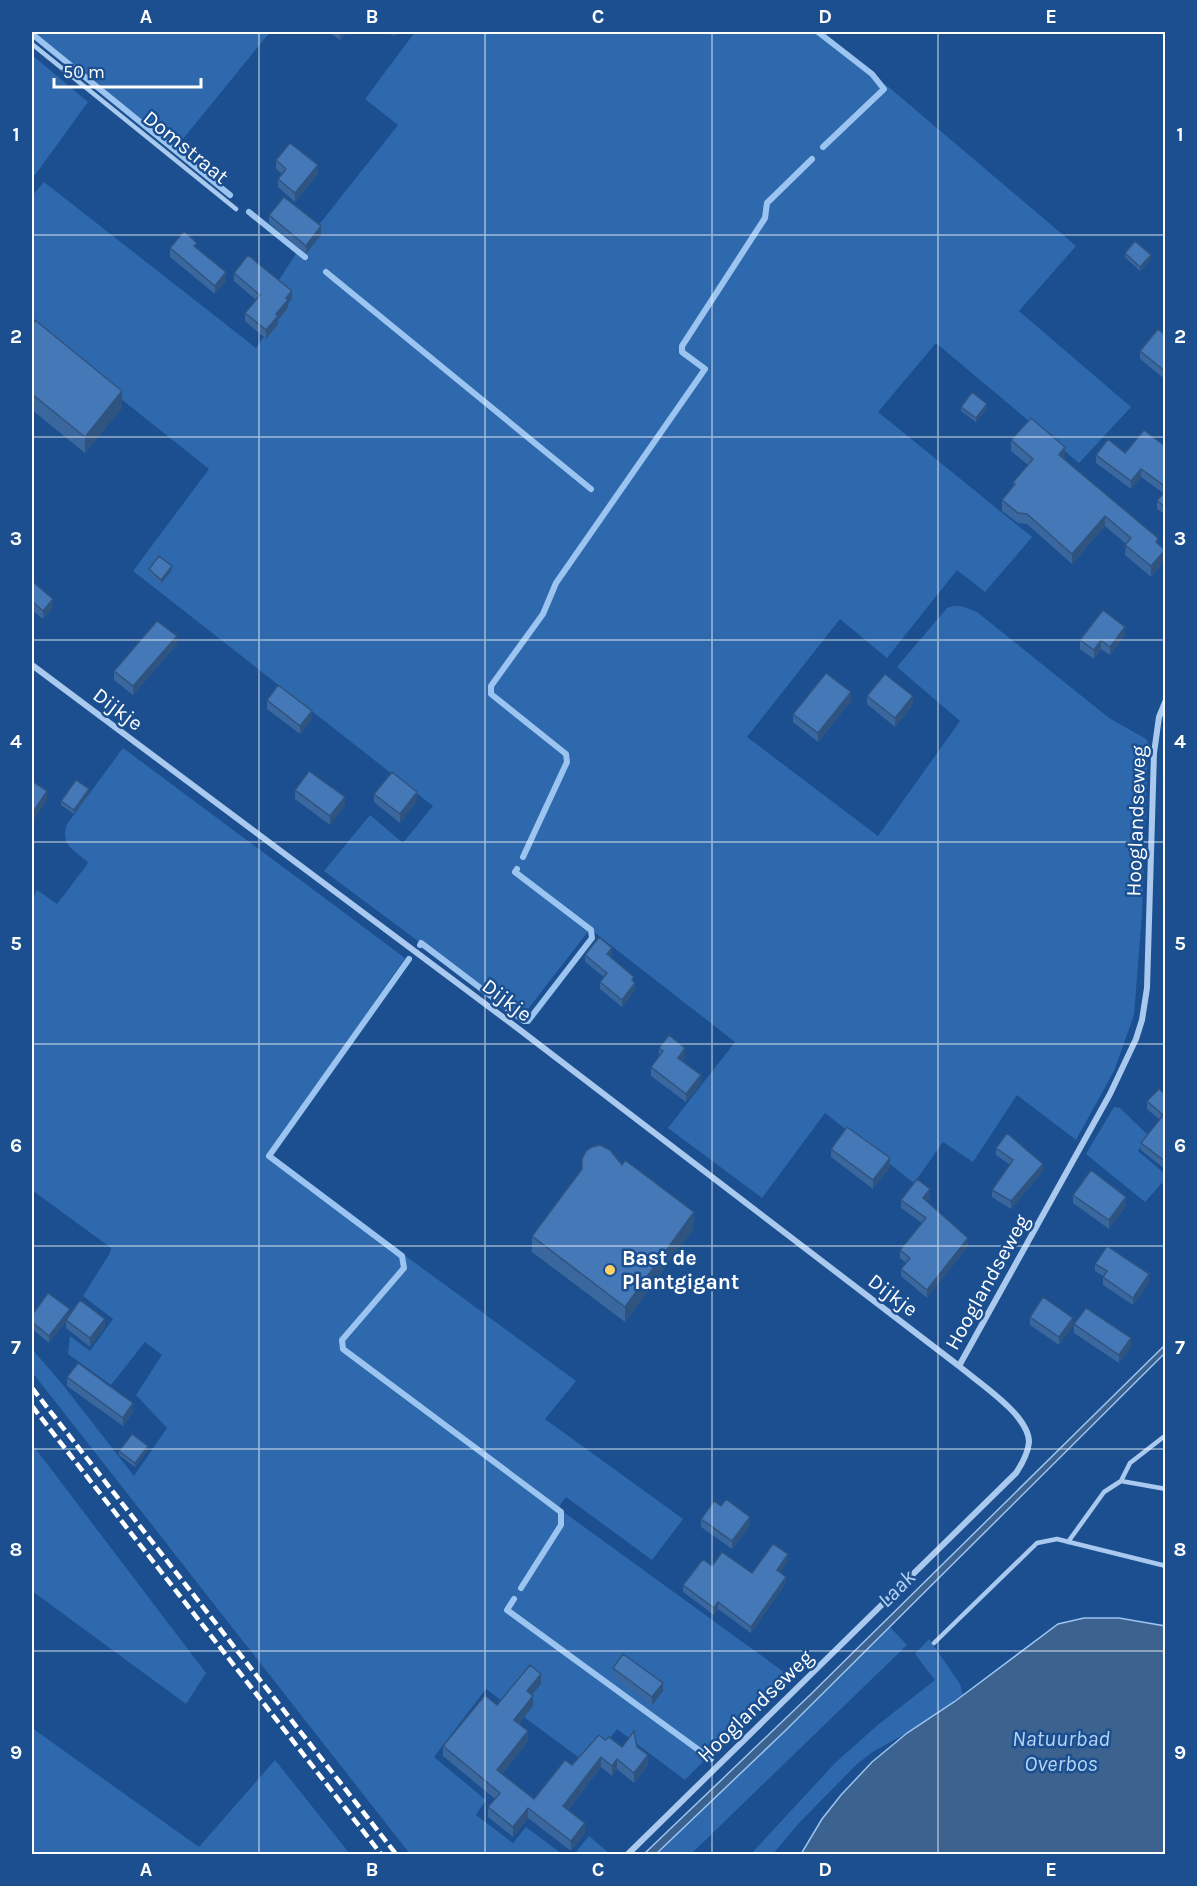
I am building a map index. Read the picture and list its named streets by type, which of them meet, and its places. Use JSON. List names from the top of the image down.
{
  "streets": {
    "street": ["Dijkje", "Hooglandseweg"],
    "lane": ["Domstraat"]
  },
  "crossings": [
    ["Dijkje", "Hooglandseweg"]
  ],
  "water": ["Laak", "Natuurbad Overbos"],
  "places": ["Bast de Plantgigant"],
  "scale_bar": "50 m",
  "grid": {
    "columns": [
      "A",
      "B",
      "C",
      "D",
      "E"
    ],
    "rows": [
      "1",
      "2",
      "3",
      "4",
      "5",
      "6",
      "7",
      "8",
      "9"
    ]
  }
}
